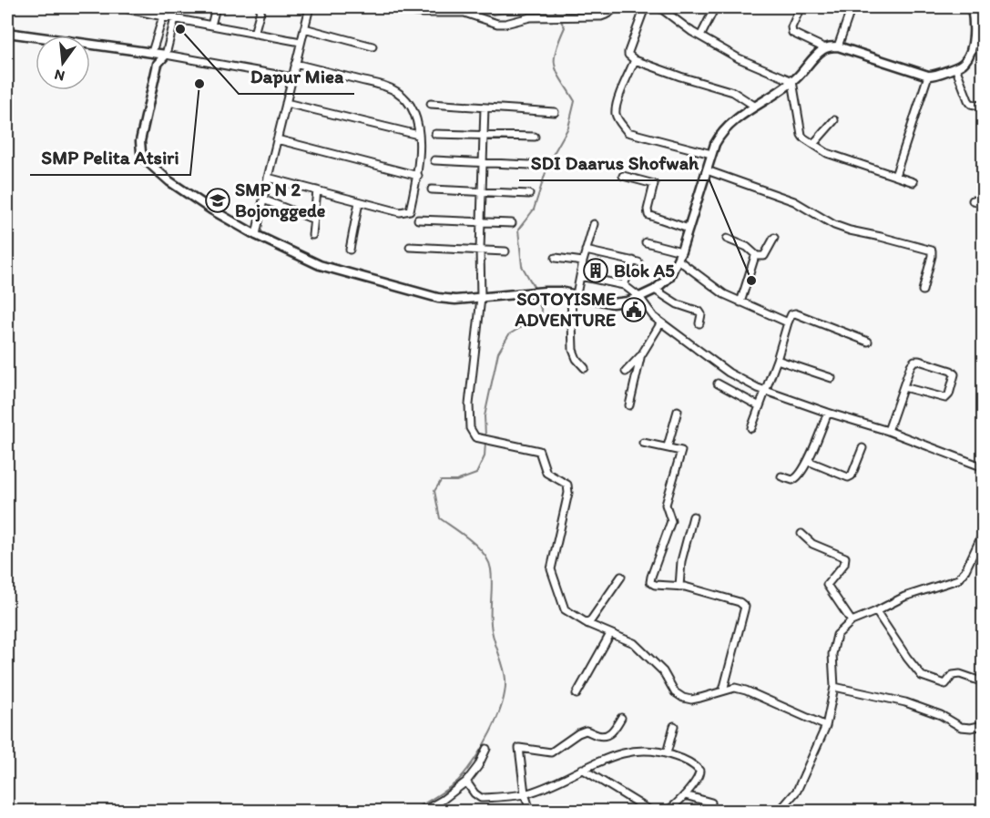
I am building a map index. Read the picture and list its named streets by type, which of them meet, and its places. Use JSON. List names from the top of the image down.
{
  "places": {
    "other": ["Dapur Miea", "SMP Pelita Atsiri", "SDI Daarus Shofwah"],
    "school or university": ["SMP N 2 Bojonggede"],
    "building": ["Blok A5"],
    "public building": ["SOTOYISME ADVENTURE"]
  },
  "north": "bottom"
}
